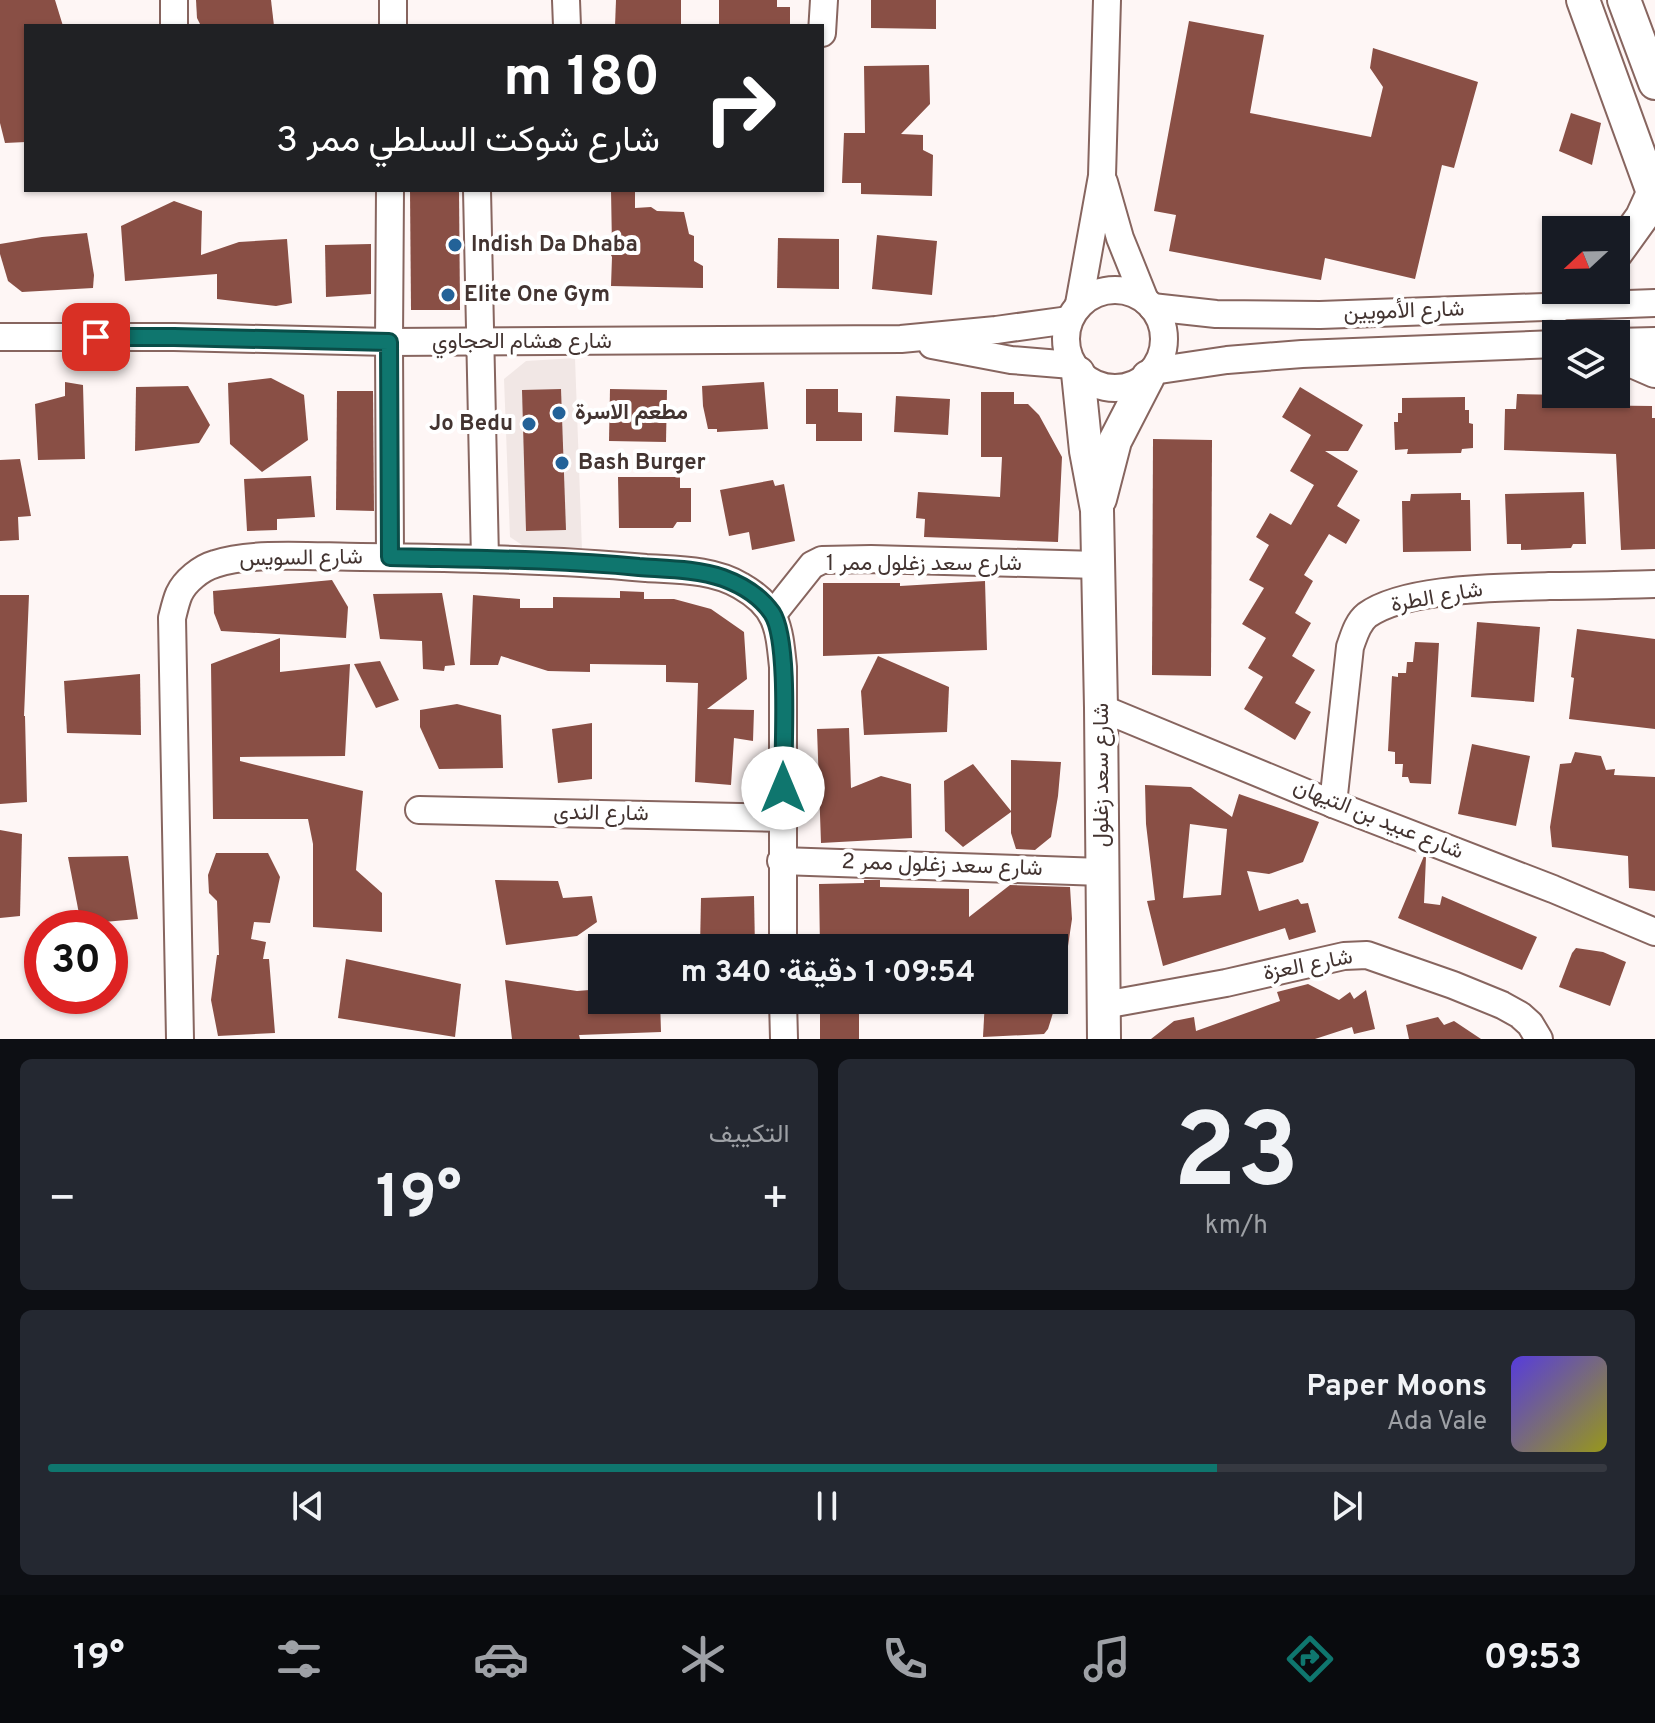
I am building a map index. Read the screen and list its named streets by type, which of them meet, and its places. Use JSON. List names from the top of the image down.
{
  "streets": {
    "main road": ["شارع سعد زغلول"],
    "street": [
      "شارع الأمويين",
      "شارع هشام الحجاوي",
      "شارع السويس",
      "شارع سعد زغلول ممر 1",
      "شارع الطرة",
      "شارع الندى",
      "شارع عبيد بن التيهان",
      "شارع سعد زغلول ممر 2",
      "شارع العزة"
    ]
  },
  "crossings": [
    ["شارع الأمويين", "شارع هشام الحجاوي"],
    ["شارع الأمويين", "شارع سعد زغلول"],
    ["شارع هشام الحجاوي", "شارع سعد زغلول"],
    ["شارع السويس", "شارع سعد زغلول ممر 1"],
    ["شارع سعد زغلول ممر 1", "شارع سعد زغلول"],
    ["شارع الطرة", "شارع عبيد بن التيهان"],
    ["شارع سعد زغلول", "شارع عبيد بن التيهان"],
    ["شارع سعد زغلول", "شارع سعد زغلول ممر 2"],
    ["شارع سعد زغلول", "شارع العزة"]
  ],
  "places": [
    "Indish Da Dhaba",
    "Elite One Gym",
    "مطعم الاسرة",
    "Jo Bedu",
    "Bash Burger"
  ],
  "north": "left",
  "page": {
    "turn": ["180 m", "شارع شوكت السلطي ممر 3"],
    "limit": "30",
    "trip": "09:54 · 1 دقيقة · 340 m",
    "tile": [
      ["23", "km/h"],
      "التكييف"
    ],
    "heat": ["−", "19°", "+"],
    "song": ["Paper Moons", "Ada Vale"],
    "tabs": ["09:53", "19°"]
  }
}
